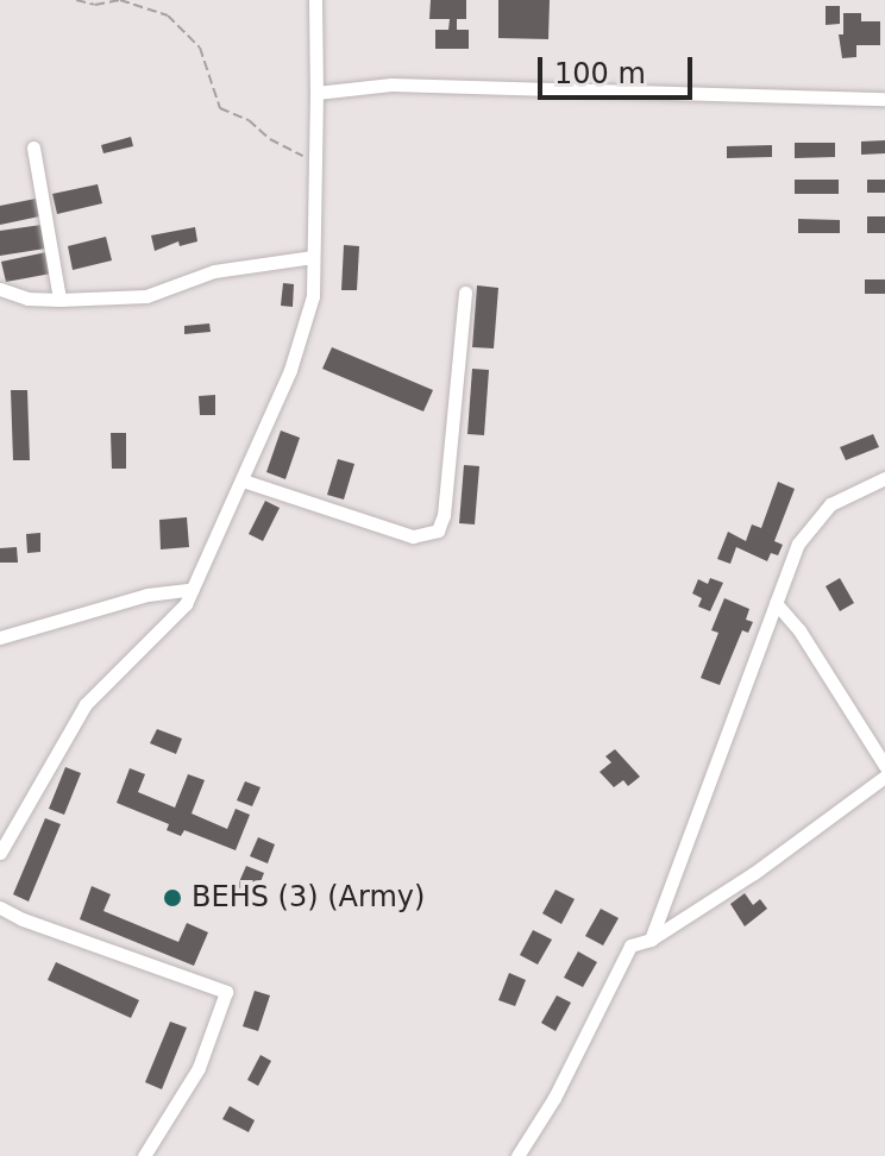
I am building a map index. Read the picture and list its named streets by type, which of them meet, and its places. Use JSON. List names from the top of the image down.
{
  "places": ["BEHS (3) (Army)"],
  "scale_bar": "100 m"
}
